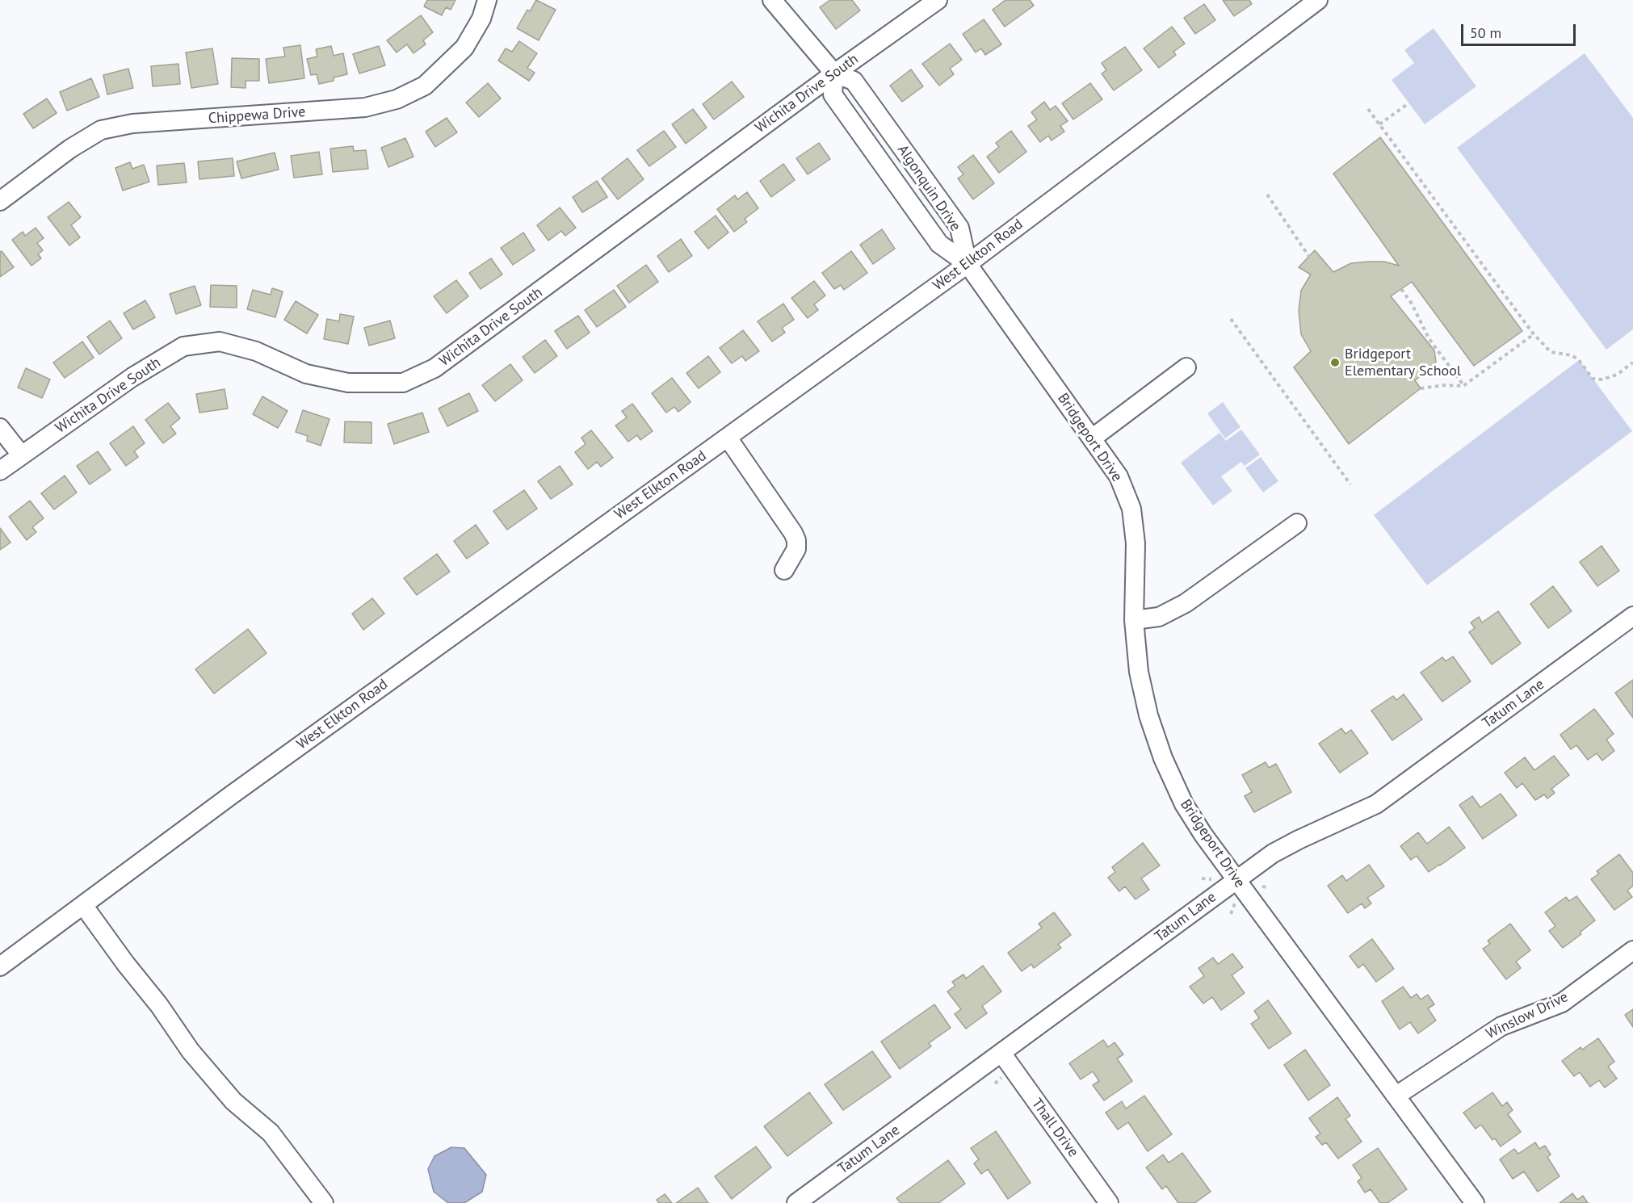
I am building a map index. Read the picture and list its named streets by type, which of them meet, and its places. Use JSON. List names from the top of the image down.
{
  "streets": {
    "street": [
      "Wichita Drive South",
      "Chippewa Drive",
      "Algonquin Drive",
      "West Elkton Road",
      "Bridgeport Drive",
      "Tatum Lane",
      "Winslow Drive",
      "Thall Drive"
    ]
  },
  "crossings": [
    ["Wichita Drive South", "Algonquin Drive"],
    ["Algonquin Drive", "West Elkton Road"],
    ["Algonquin Drive", "Bridgeport Drive"],
    ["West Elkton Road", "Bridgeport Drive"],
    ["Bridgeport Drive", "Tatum Lane"],
    ["Bridgeport Drive", "Winslow Drive"],
    ["Tatum Lane", "Thall Drive"]
  ],
  "places": ["Bridgeport Elementary School"],
  "scale_bar": "50 m"
}
